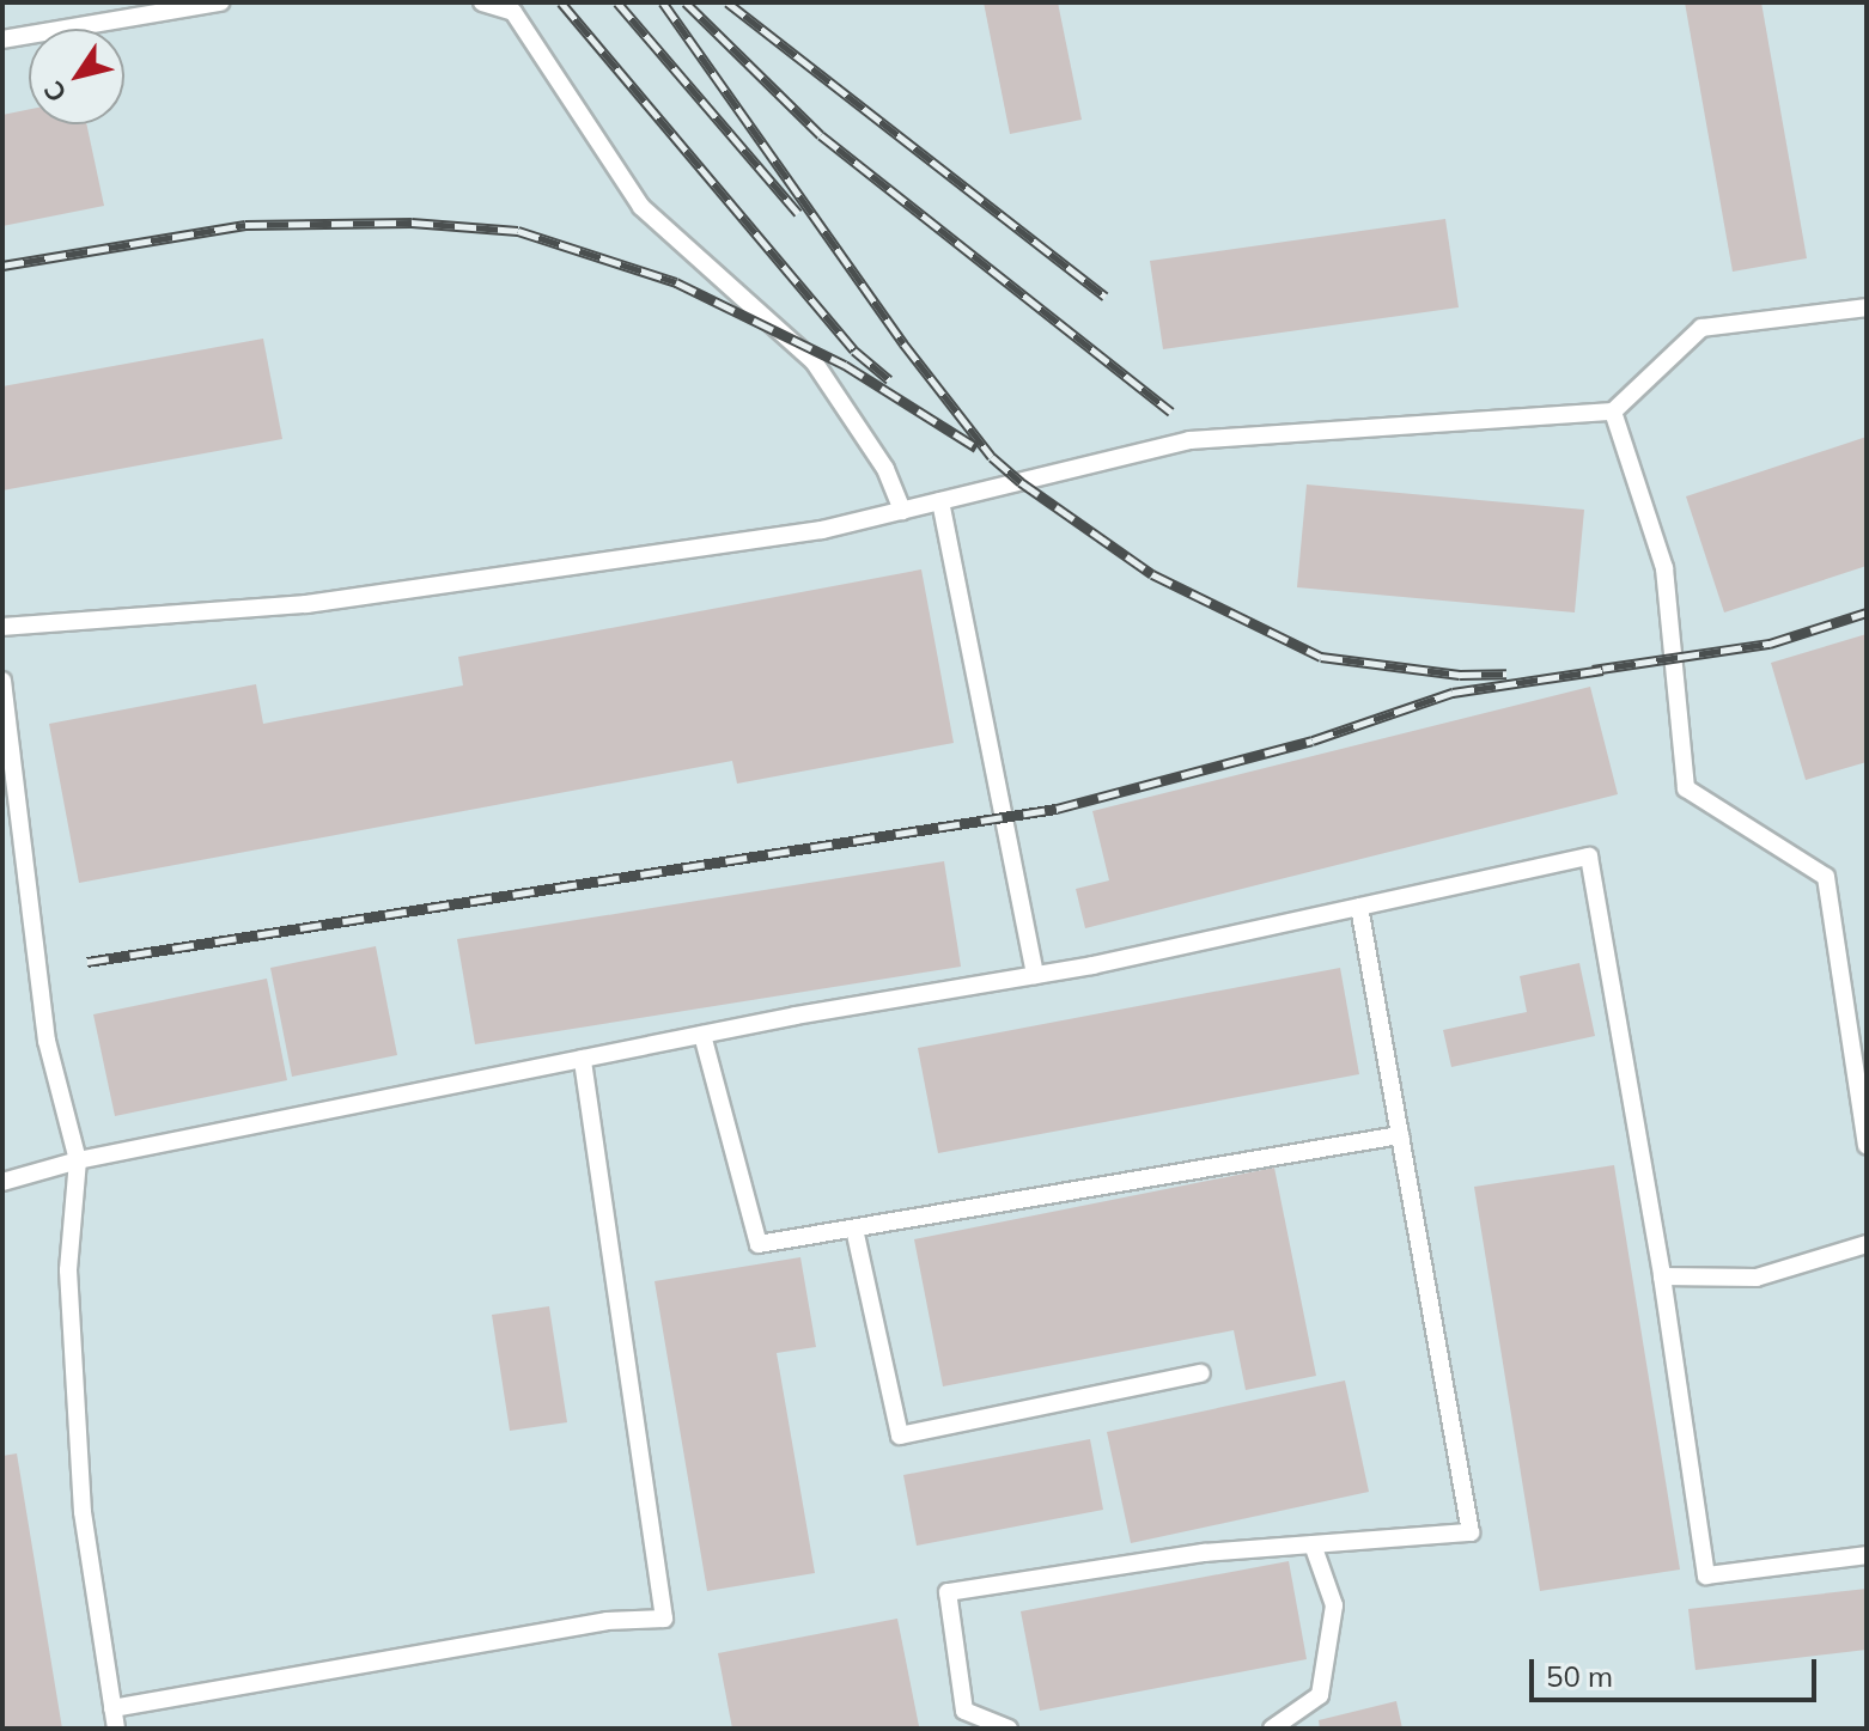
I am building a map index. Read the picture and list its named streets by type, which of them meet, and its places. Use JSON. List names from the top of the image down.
{
  "scale_bar": "50 m",
  "north": "bottom left"
}
